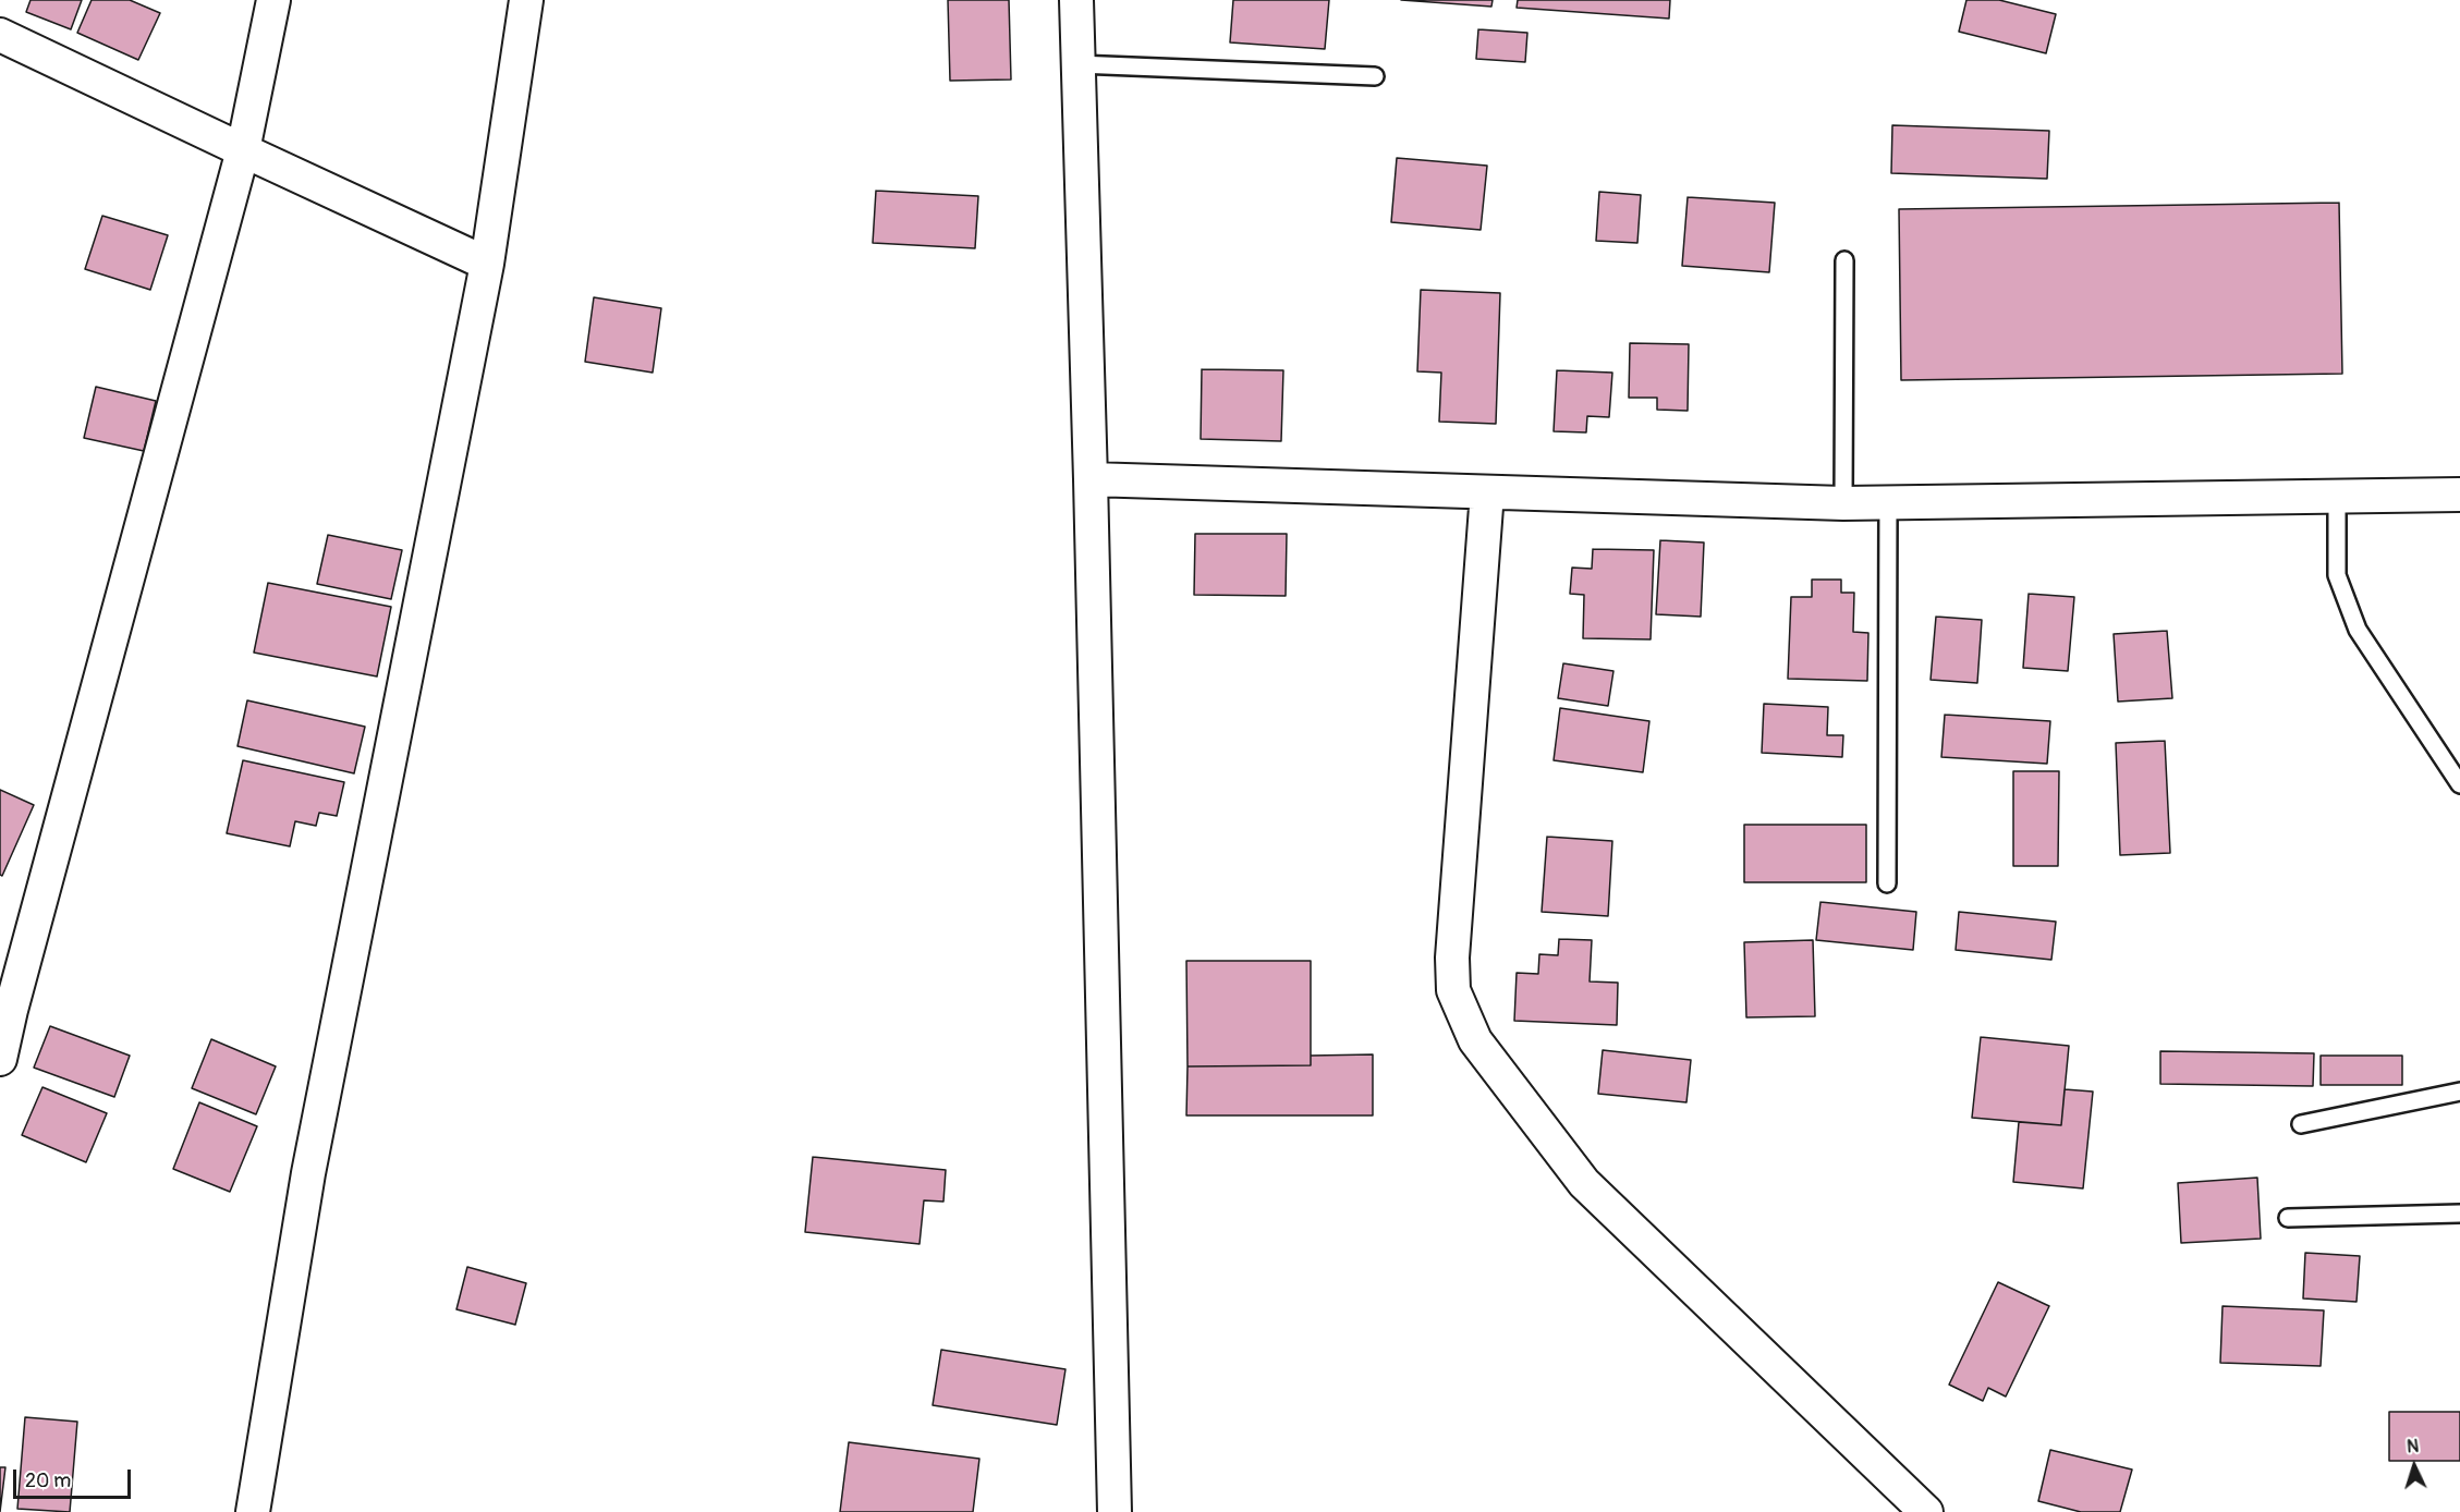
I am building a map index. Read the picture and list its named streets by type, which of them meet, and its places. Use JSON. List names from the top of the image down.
{
  "scale_bar": "20 m",
  "north": "top"
}
